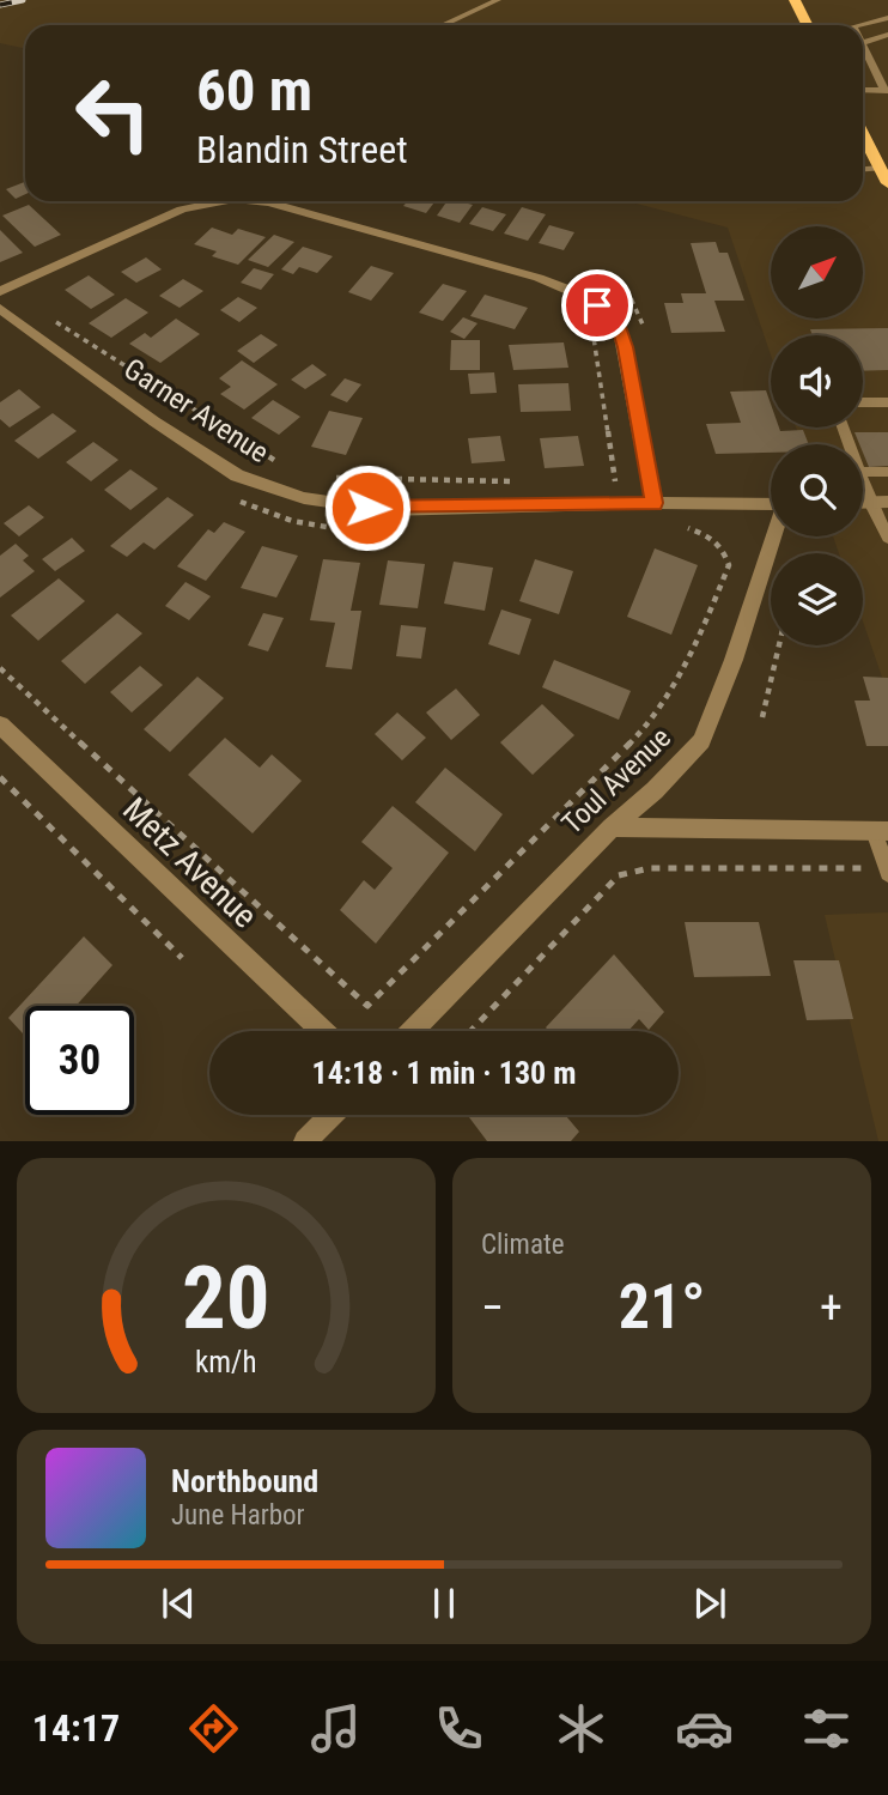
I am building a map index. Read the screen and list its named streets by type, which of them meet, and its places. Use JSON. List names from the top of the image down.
{
  "streets": {
    "street": ["Garner Avenue", "Toul Avenue", "Metz Avenue"]
  },
  "north": "top right",
  "page": {
    "turn": ["60 m", "Blandin Street"],
    "limit": "30",
    "trip": "14:18 · 1 min · 130 m",
    "tile": "Climate",
    "heat": ["−", "21°", "+"],
    "song": ["Northbound", "June Harbor"],
    "tabs": "14:17",
    "gauge": ["20", "km/h"]
  }
}
